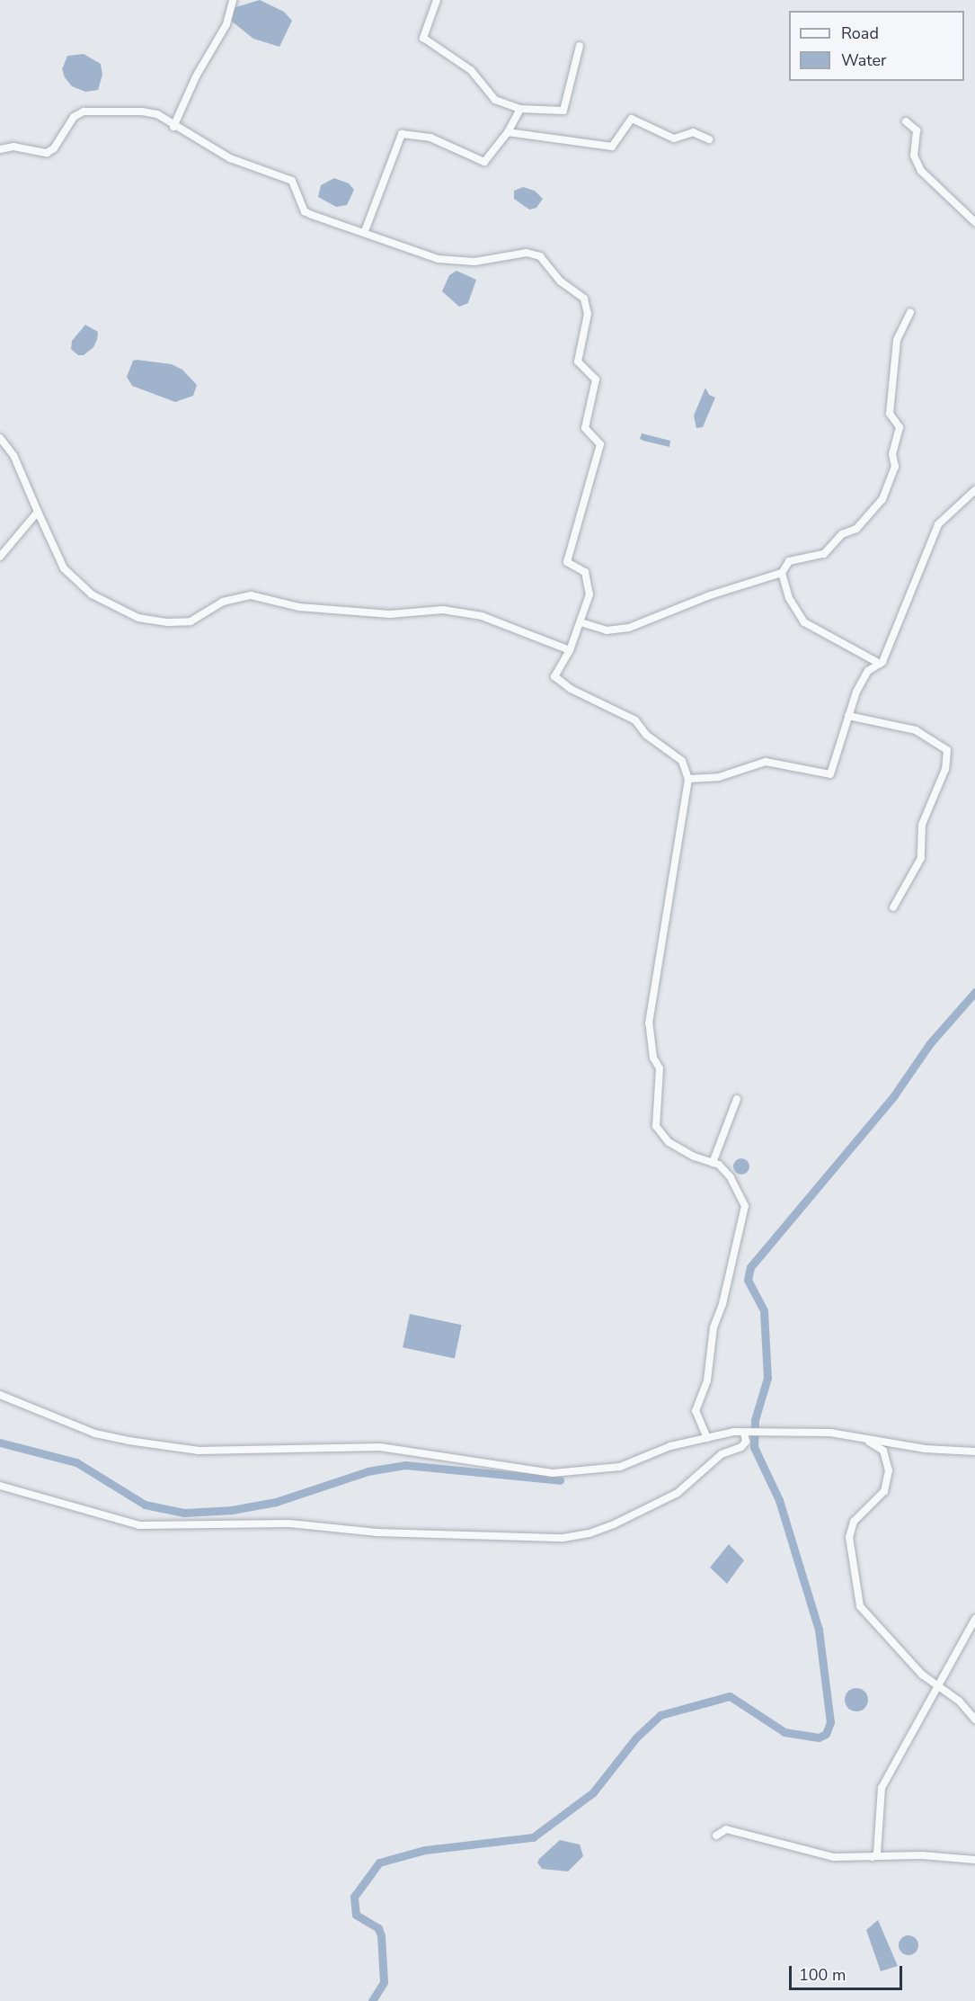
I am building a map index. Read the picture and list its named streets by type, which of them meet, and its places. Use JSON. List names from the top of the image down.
{
  "legend": ["Road", "Water"],
  "scale_bar": "100 m"
}
